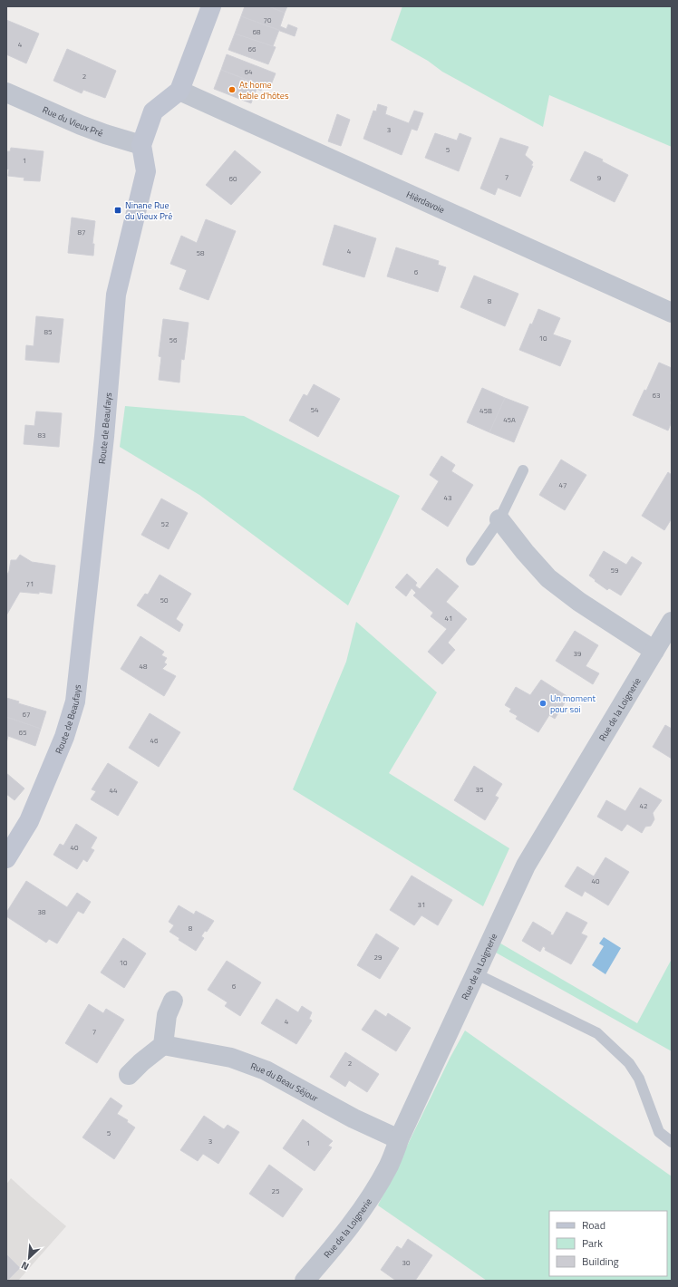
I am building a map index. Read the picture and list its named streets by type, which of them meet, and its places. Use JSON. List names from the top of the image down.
{
  "streets": {
    "street": [
      "Rue du Vieux Pré",
      "Hièrdavoie",
      "Route de Beaufays",
      "Rue de la Loignerie",
      "Rue du Beau Séjour"
    ]
  },
  "crossings": [
    ["Rue du Vieux Pré", "Route de Beaufays"],
    ["Hièrdavoie", "Route de Beaufays"],
    ["Rue de la Loignerie", "Rue du Beau Séjour"]
  ],
  "places": {
    "other": ["At home table d'hôtes", "Un moment pour soi"],
    "transit": ["Ninane Rue du Vieux Pré"]
  },
  "house_numbers": [
    "70",
    "68",
    "4",
    "66",
    "64",
    "2",
    "3",
    "5",
    "1",
    "7",
    "9",
    "60",
    "87",
    "4",
    "58",
    "6",
    "8",
    "85",
    "10",
    "56",
    "63",
    "54",
    "45B",
    "45A",
    "83",
    "47",
    "43",
    "52",
    "59",
    "71",
    "50",
    "41",
    "39",
    "48",
    "67",
    "65",
    "46",
    "35",
    "44",
    "42",
    "40",
    "40",
    "31",
    "38",
    "8",
    "29",
    "10",
    "6",
    "4",
    "7",
    "2",
    "5",
    "3",
    "1",
    "25",
    "30"
  ],
  "legend": ["Road", "Park", "Building"],
  "north": "bottom left"
}
